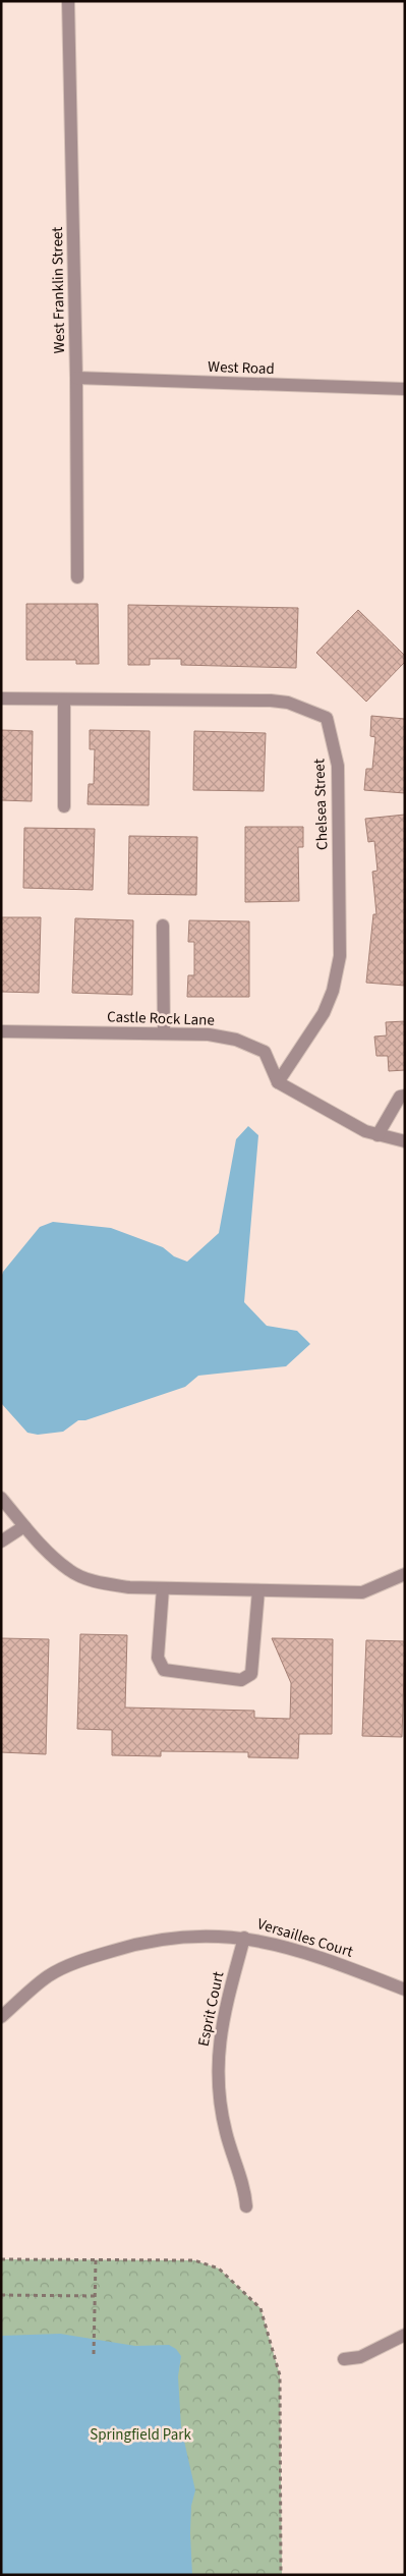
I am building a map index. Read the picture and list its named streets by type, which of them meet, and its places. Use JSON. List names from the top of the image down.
{
  "streets": {
    "street": [
      "West Franklin Street",
      "West Road",
      "Chelsea Street",
      "Castle Rock Lane",
      "Versailles Court",
      "Esprit Court"
    ]
  },
  "crossings": [
    ["West Franklin Street", "West Road"],
    ["Chelsea Street", "Castle Rock Lane"],
    ["Versailles Court", "Esprit Court"]
  ],
  "parks": ["Springfield Park"]
}
